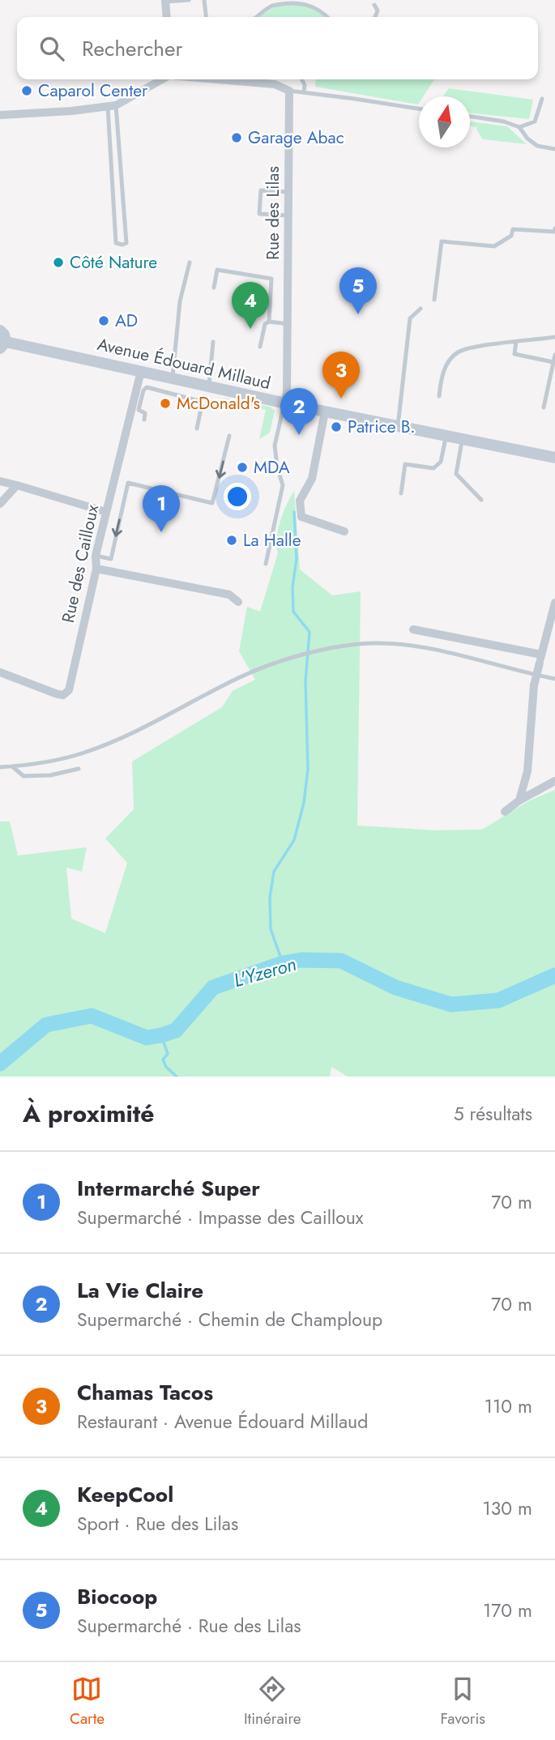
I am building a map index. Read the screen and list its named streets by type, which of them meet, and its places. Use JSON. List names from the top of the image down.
{
  "streets": {
    "main road": ["Avenue Édouard Millaud"],
    "street": ["Rue des Lilas", "Rue des Cailloux"]
  },
  "crossings": [
    ["Rue des Lilas", "Avenue Édouard Millaud"],
    ["Avenue Édouard Millaud", "Rue des Cailloux"]
  ],
  "water": ["L'Yzeron"],
  "places": [
    "Caparol Center",
    "Garage Abac",
    "Côté Nature",
    "AD",
    "McDonald's",
    "Patrice B.",
    "MDA",
    "La Halle"
  ],
  "north": "top",
  "page": {
    "search": "Rechercher",
    "pins": [
      "5",
      "4",
      "3",
      "2",
      "1"
    ],
    "heading": ["À proximité", "5 résultats"],
    "list": [
      {
        "mark": "1",
        "name": "Intermarché Super",
        "note": "Supermarché · Impasse des Cailloux",
        "value": "70 m"
      },
      {
        "mark": "2",
        "name": "La Vie Claire",
        "note": "Supermarché · Chemin de Champloup",
        "value": "70 m"
      },
      {
        "mark": "3",
        "name": "Chamas Tacos",
        "note": "Restaurant · Avenue Édouard Millaud",
        "value": "110 m"
      },
      {
        "mark": "4",
        "name": "KeepCool",
        "note": "Sport · Rue des Lilas",
        "value": "130 m"
      },
      {
        "mark": "5",
        "name": "Biocoop",
        "note": "Supermarché · Rue des Lilas",
        "value": "170 m"
      }
    ],
    "nav": ["Carte", "Itinéraire", "Favoris"]
  }
}
